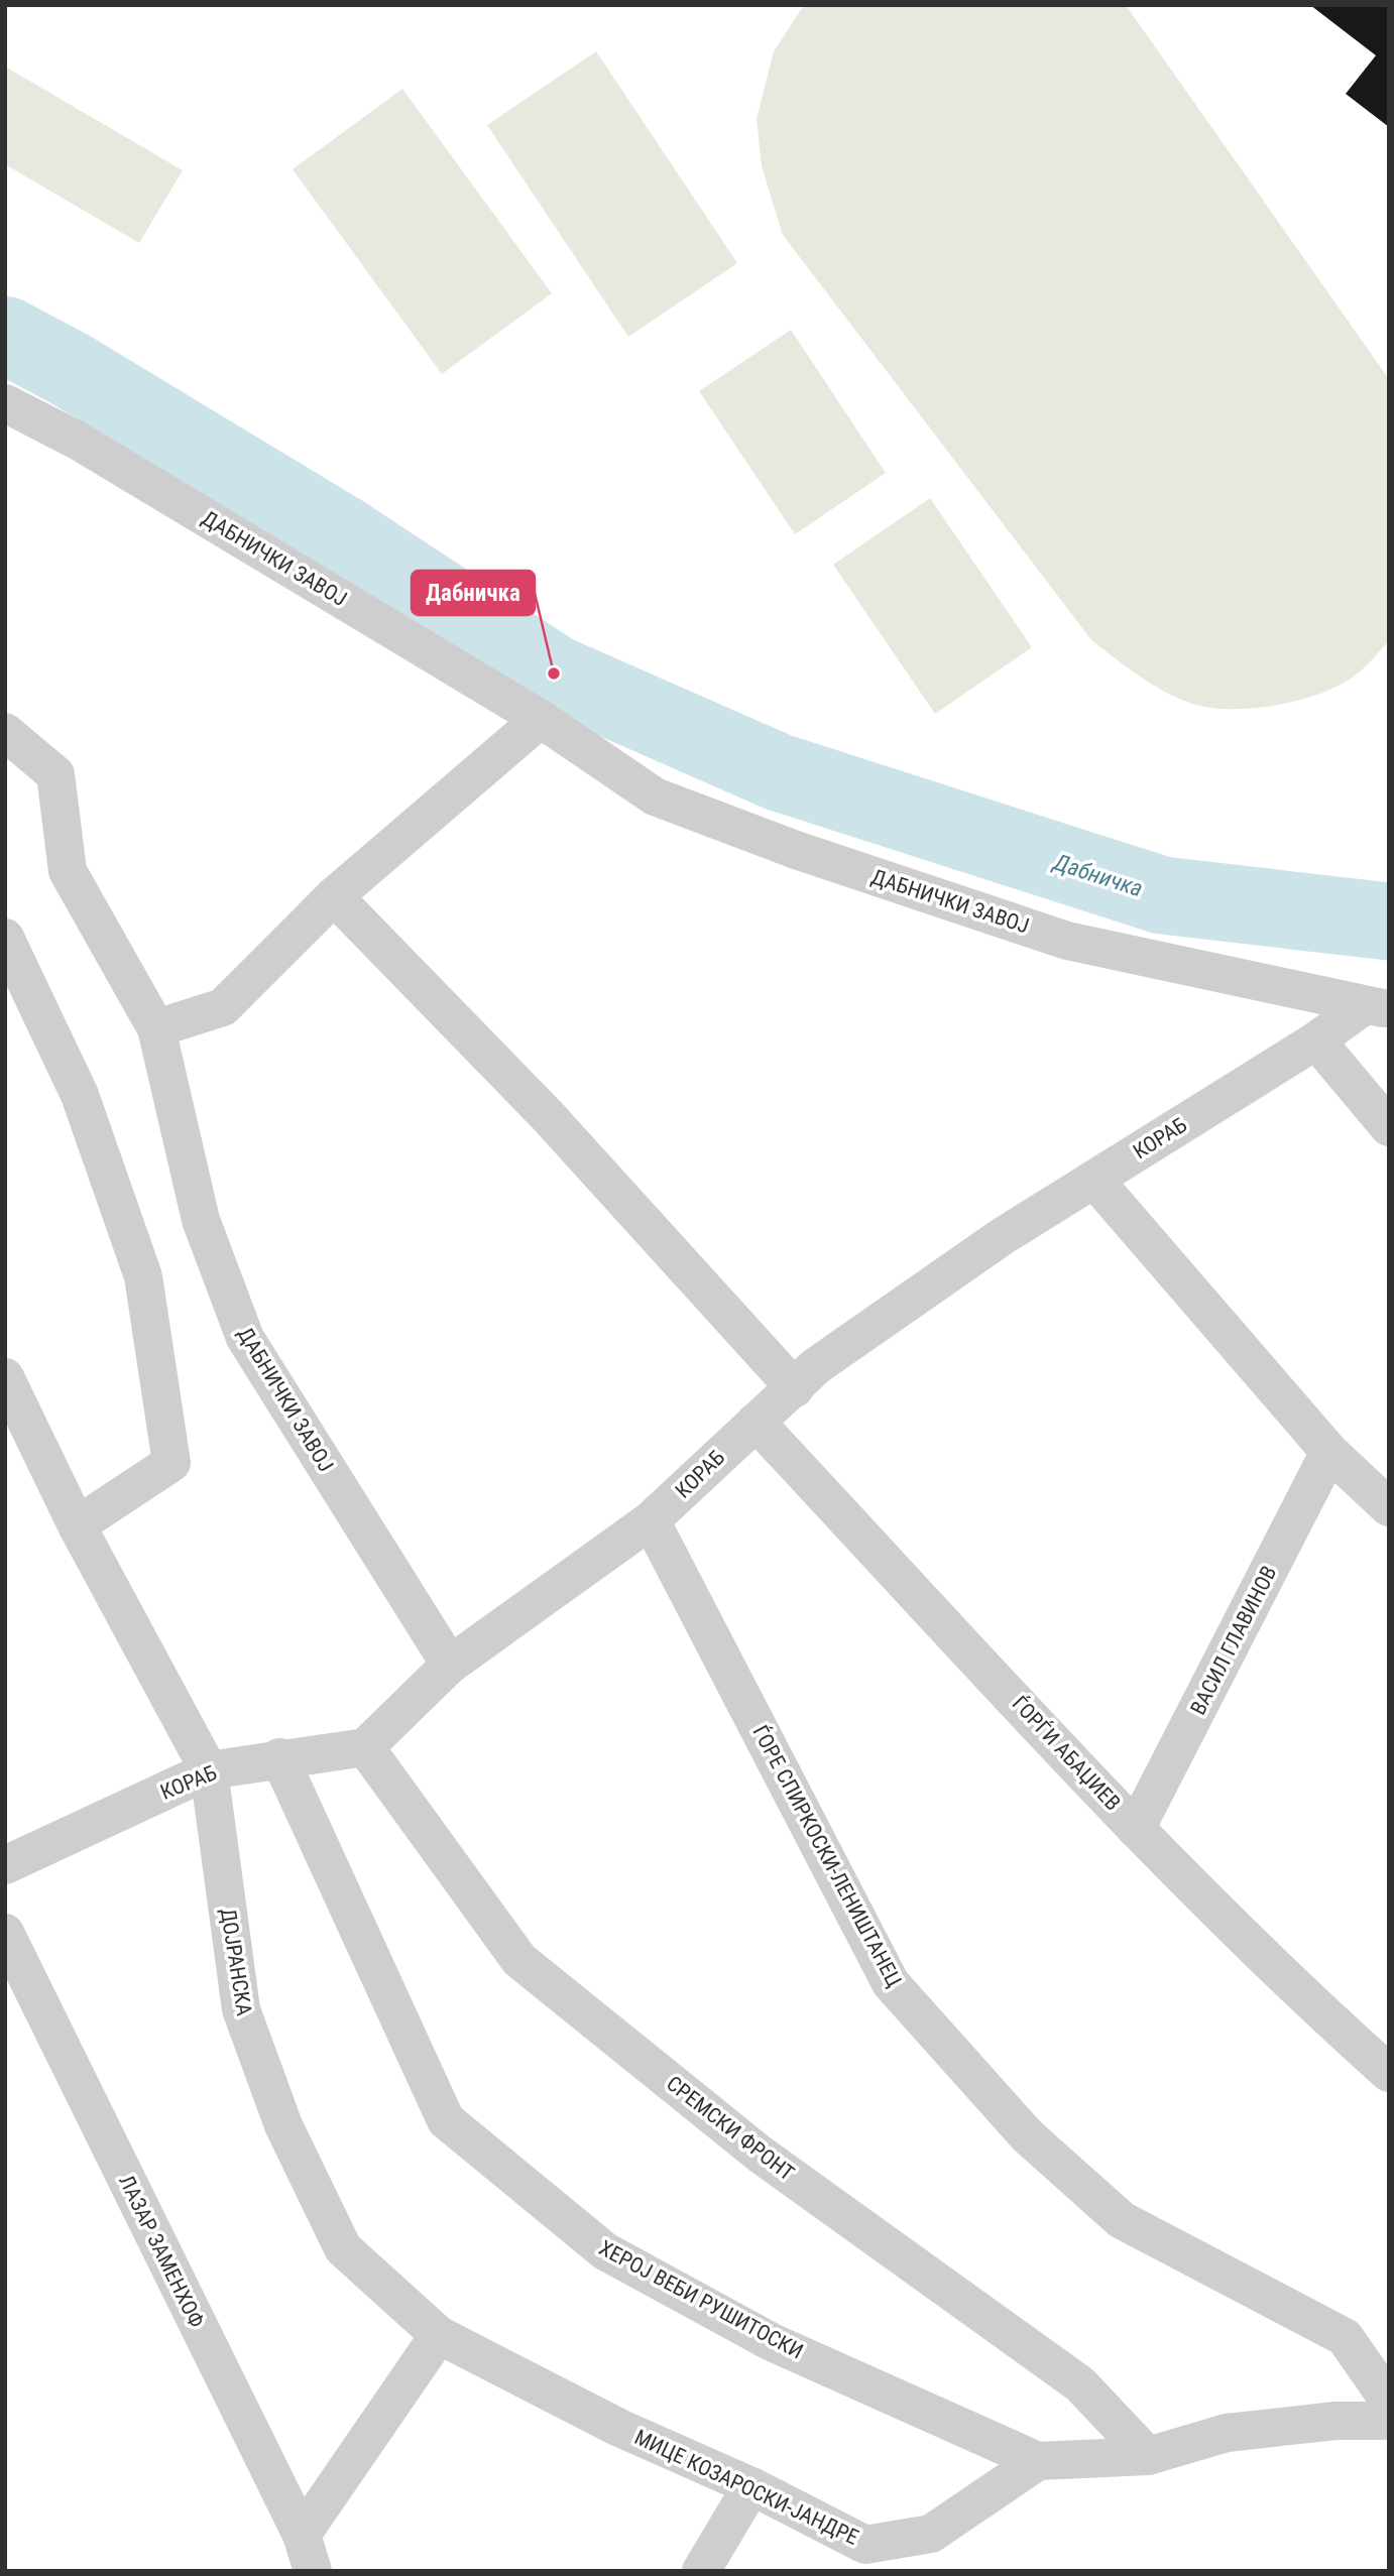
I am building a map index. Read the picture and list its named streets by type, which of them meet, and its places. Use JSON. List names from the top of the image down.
{
  "streets": {
    "street": [
      "ДАБНИЧКИ ЗАВОЈ",
      "КОРАБ",
      "ВАСИЛ ГЛАВИНОВ",
      "ЃОРЃИ АБАЏИЕВ",
      "ЃОРЕ СПИРКОСКИ-ЛЕНИШТАНЕЦ",
      "ДОЈРАНСКА",
      "СРЕМСКИ ФРОНТ",
      "ЛАЗАР ЗАМЕНХОФ",
      "ХЕРОЈ ВЕБИ РУШИТОСКИ",
      "МИЦЕ КОЗАРОСКИ-ЈАНДРЕ"
    ]
  },
  "crossings": [
    ["ДАБНИЧКИ ЗАВОЈ", "КОРАБ"],
    ["КОРАБ", "ЃОРЃИ АБАЏИЕВ"],
    ["КОРАБ", "ЃОРЕ СПИРКОСКИ-ЛЕНИШТАНЕЦ"],
    ["КОРАБ", "ДОЈРАНСКА"],
    ["КОРАБ", "СРЕМСКИ ФРОНТ"],
    ["КОРАБ", "ХЕРОЈ ВЕБИ РУШИТОСКИ"],
    ["ВАСИЛ ГЛАВИНОВ", "ЃОРЃИ АБАЏИЕВ"],
    ["ДОЈРАНСКА", "МИЦЕ КОЗАРОСКИ-ЈАНДРЕ"],
    ["ХЕРОЈ ВЕБИ РУШИТОСКИ", "МИЦЕ КОЗАРОСКИ-ЈАНДРЕ"]
  ],
  "water": ["Дабничка"],
  "places": ["Дабничка"]
}
